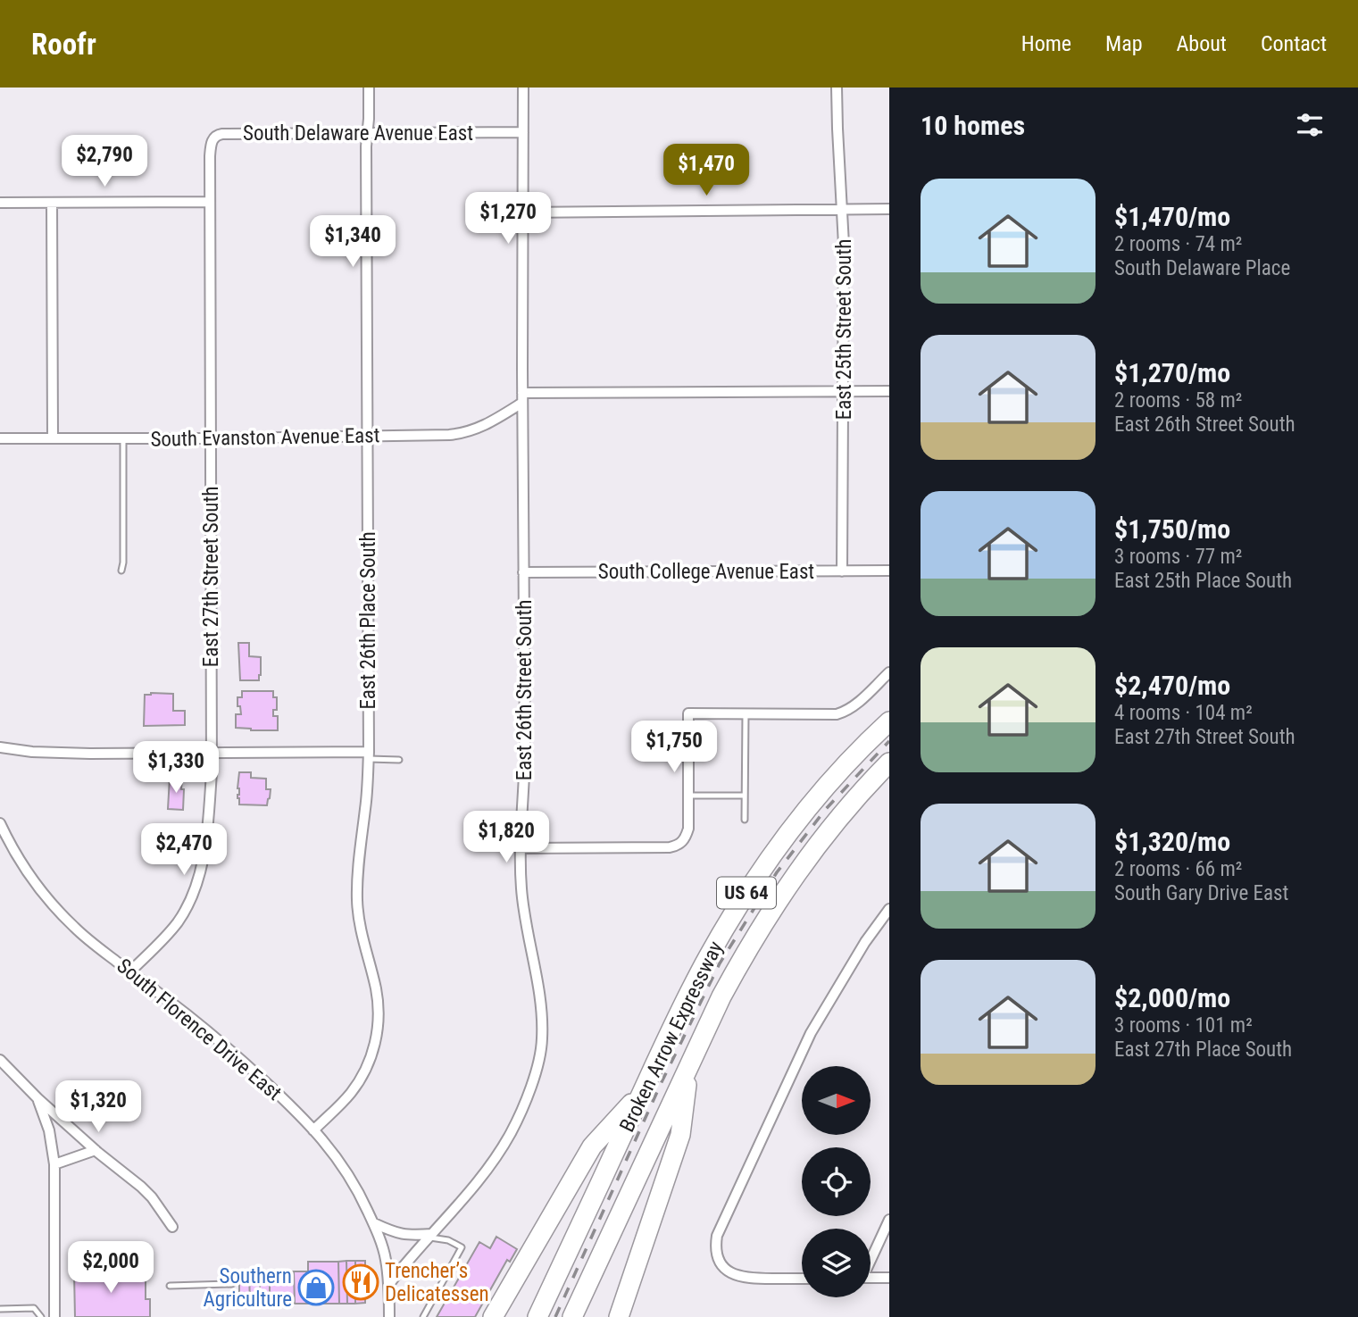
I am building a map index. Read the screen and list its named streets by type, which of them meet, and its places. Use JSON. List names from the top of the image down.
{
  "streets": {
    "highway": ["US 64", "Broken Arrow Expressway"],
    "street": [
      "South Delaware Avenue East",
      "East 25th Street South",
      "South Evanston Avenue East",
      "South College Avenue East",
      "East 27th Street South",
      "East 26th Place South",
      "East 26th Street South",
      "South Florence Drive East"
    ]
  },
  "crossings": [
    ["South Delaware Avenue East", "East 27th Street South"],
    ["South Delaware Avenue East", "East 26th Place South"],
    ["South Delaware Avenue East", "East 26th Street South"],
    ["East 25th Street South", "South College Avenue East"],
    ["South Evanston Avenue East", "East 27th Street South"],
    ["South Evanston Avenue East", "East 26th Place South"],
    ["South Evanston Avenue East", "East 26th Street South"],
    ["South College Avenue East", "East 26th Street South"],
    ["East 27th Street South", "South Florence Drive East"],
    ["East 26th Place South", "South Florence Drive East"],
    ["East 26th Street South", "South Florence Drive East"]
  ],
  "places": {
    "restaurant": ["Trencher’s Delicatessen"],
    "shop": ["Southern Agriculture"]
  },
  "north": "right",
  "page": {
    "header": "Roofr",
    "nav": [
      "Home",
      "Map",
      "About",
      "Contact"
    ],
    "heading": "10 homes",
    "price": [
      "$2,790",
      "$1,470",
      "$1,270",
      "$1,340",
      "$1,750",
      "$1,330",
      "$1,820",
      "$2,470",
      "$1,320",
      "$2,000"
    ],
    "list": [
      {
        "name": "$1,470/mo",
        "note": "2 rooms · 74 m² · South Delaware Place"
      },
      {
        "name": "$1,270/mo",
        "note": "2 rooms · 58 m² · East 26th Street South"
      },
      {
        "name": "$1,750/mo",
        "note": "3 rooms · 77 m² · East 25th Place South"
      },
      {
        "name": "$2,470/mo",
        "note": "4 rooms · 104 m² · East 27th Street South"
      },
      {
        "name": "$1,320/mo",
        "note": "2 rooms · 66 m² · South Gary Drive East"
      },
      {
        "name": "$2,000/mo",
        "note": "3 rooms · 101 m² · East 27th Place South"
      }
    ]
  }
}
